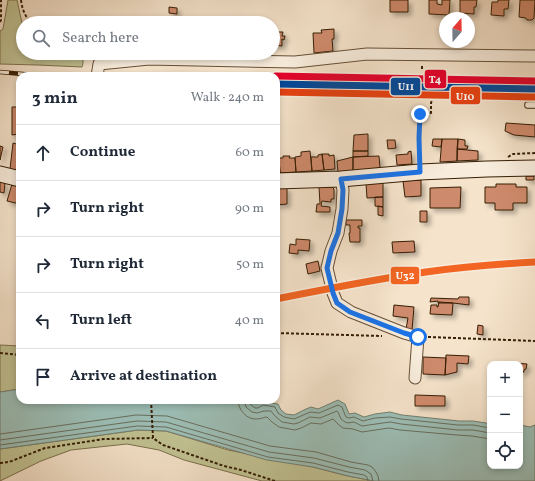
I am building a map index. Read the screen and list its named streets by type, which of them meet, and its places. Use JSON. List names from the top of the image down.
{
  "lines": [
    "transit line T4",
    "transit line U11",
    "transit line U10",
    "transit line U32"
  ],
  "north": "top",
  "page": {
    "search": "Search here",
    "heading": ["3 min", "Walk · 240 m"],
    "list": [
      ["Continue", "60 m"],
      ["Turn right", "90 m"],
      ["Turn right", "50 m"],
      ["Turn left", "40 m"],
      "Arrive at destination"
    ],
    "map_buttons": ["+", "−"]
  }
}
